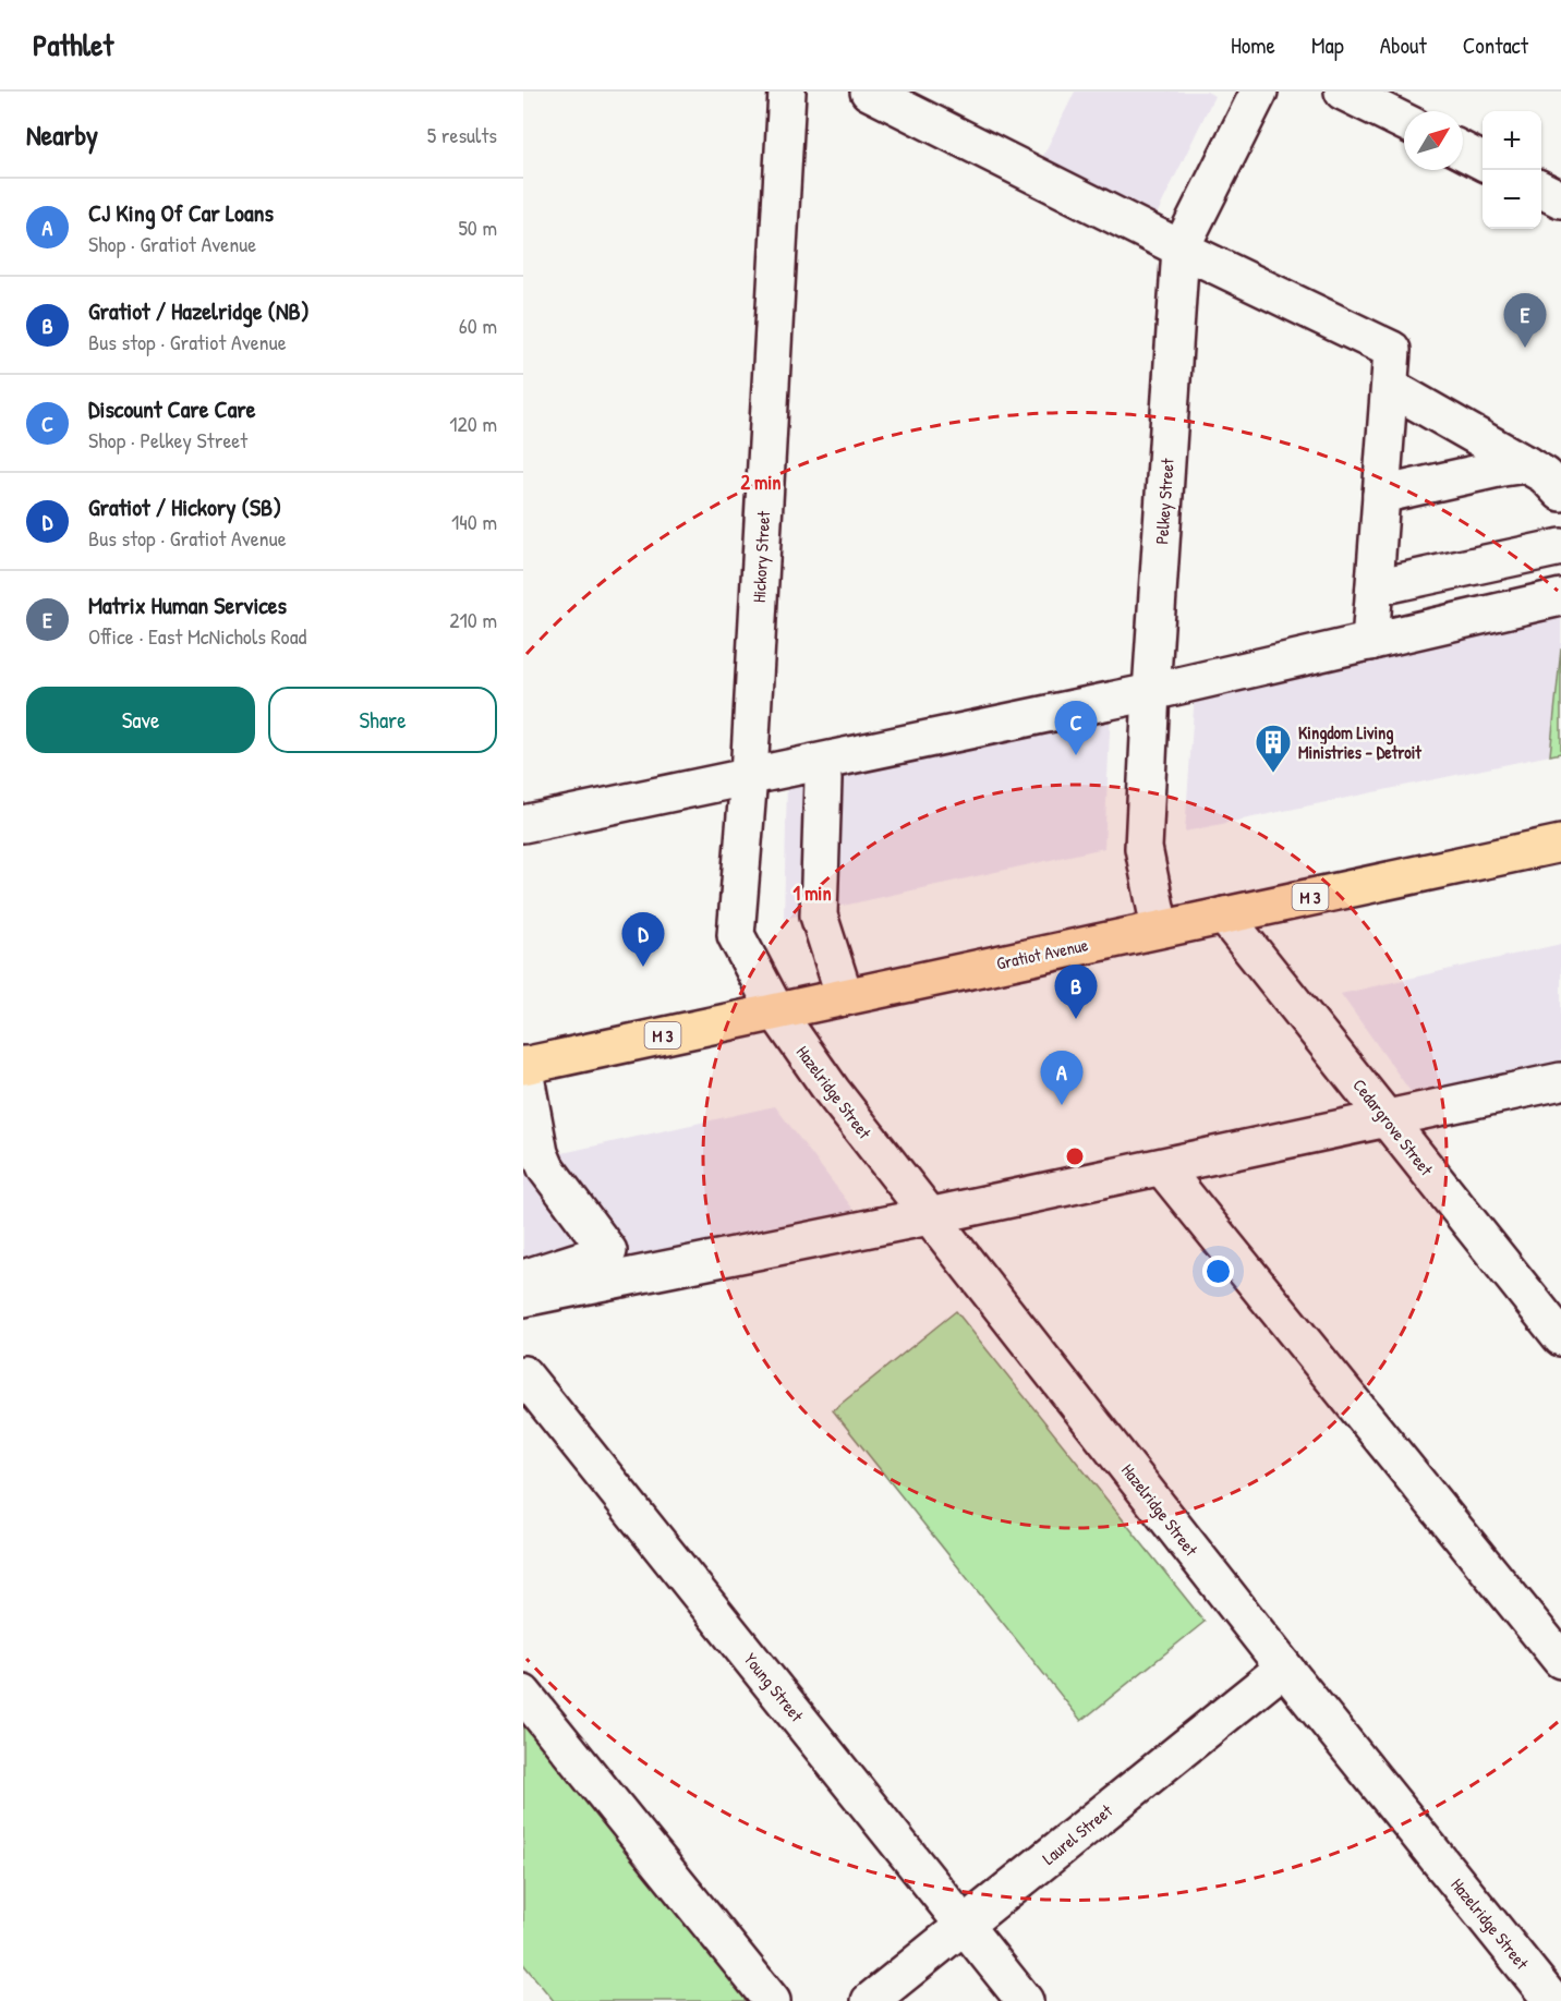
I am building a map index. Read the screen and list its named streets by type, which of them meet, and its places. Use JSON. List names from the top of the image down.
{
  "streets": {
    "main road": ["M 3", "Gratiot Avenue"],
    "street": [
      "Pelkey Street",
      "Hickory Street",
      "Hazelridge Street",
      "Cedargrove Street",
      "Young Street",
      "Laurel Street"
    ]
  },
  "crossings": [
    ["Pelkey Street", "Gratiot Avenue"],
    ["Hickory Street", "Gratiot Avenue"],
    ["Hickory Street", "Hazelridge Street"],
    ["Gratiot Avenue", "Hazelridge Street"],
    ["Gratiot Avenue", "Cedargrove Street"],
    ["Hazelridge Street", "Laurel Street"],
    ["Young Street", "Laurel Street"]
  ],
  "places": {
    "building": ["Kingdom Living Ministries - Detroit"]
  },
  "north": "top right",
  "page": {
    "header": "Pathlet",
    "nav": [
      "Home",
      "Map",
      "About",
      "Contact"
    ],
    "heading": ["Nearby", "5 results"],
    "map_buttons": ["+", "−"],
    "list": [
      {
        "mark": "A",
        "name": "CJ King Of Car Loans",
        "note": "Shop · Gratiot Avenue",
        "value": "50 m"
      },
      {
        "mark": "B",
        "name": "Gratiot / Hazelridge (NB)",
        "note": "Bus stop · Gratiot Avenue",
        "value": "60 m"
      },
      {
        "mark": "C",
        "name": "Discount Care Care",
        "note": "Shop · Pelkey Street",
        "value": "120 m"
      },
      {
        "mark": "D",
        "name": "Gratiot / Hickory (SB)",
        "note": "Bus stop · Gratiot Avenue",
        "value": "140 m"
      },
      {
        "mark": "E",
        "name": "Matrix Human Services",
        "note": "Office · East McNichols Road",
        "value": "210 m"
      }
    ],
    "pins": [
      "E",
      "C",
      "D",
      "B",
      "A"
    ],
    "buttons": ["Save", "Share"]
  },
  "rings": ["2 min", "1 min"]
}
